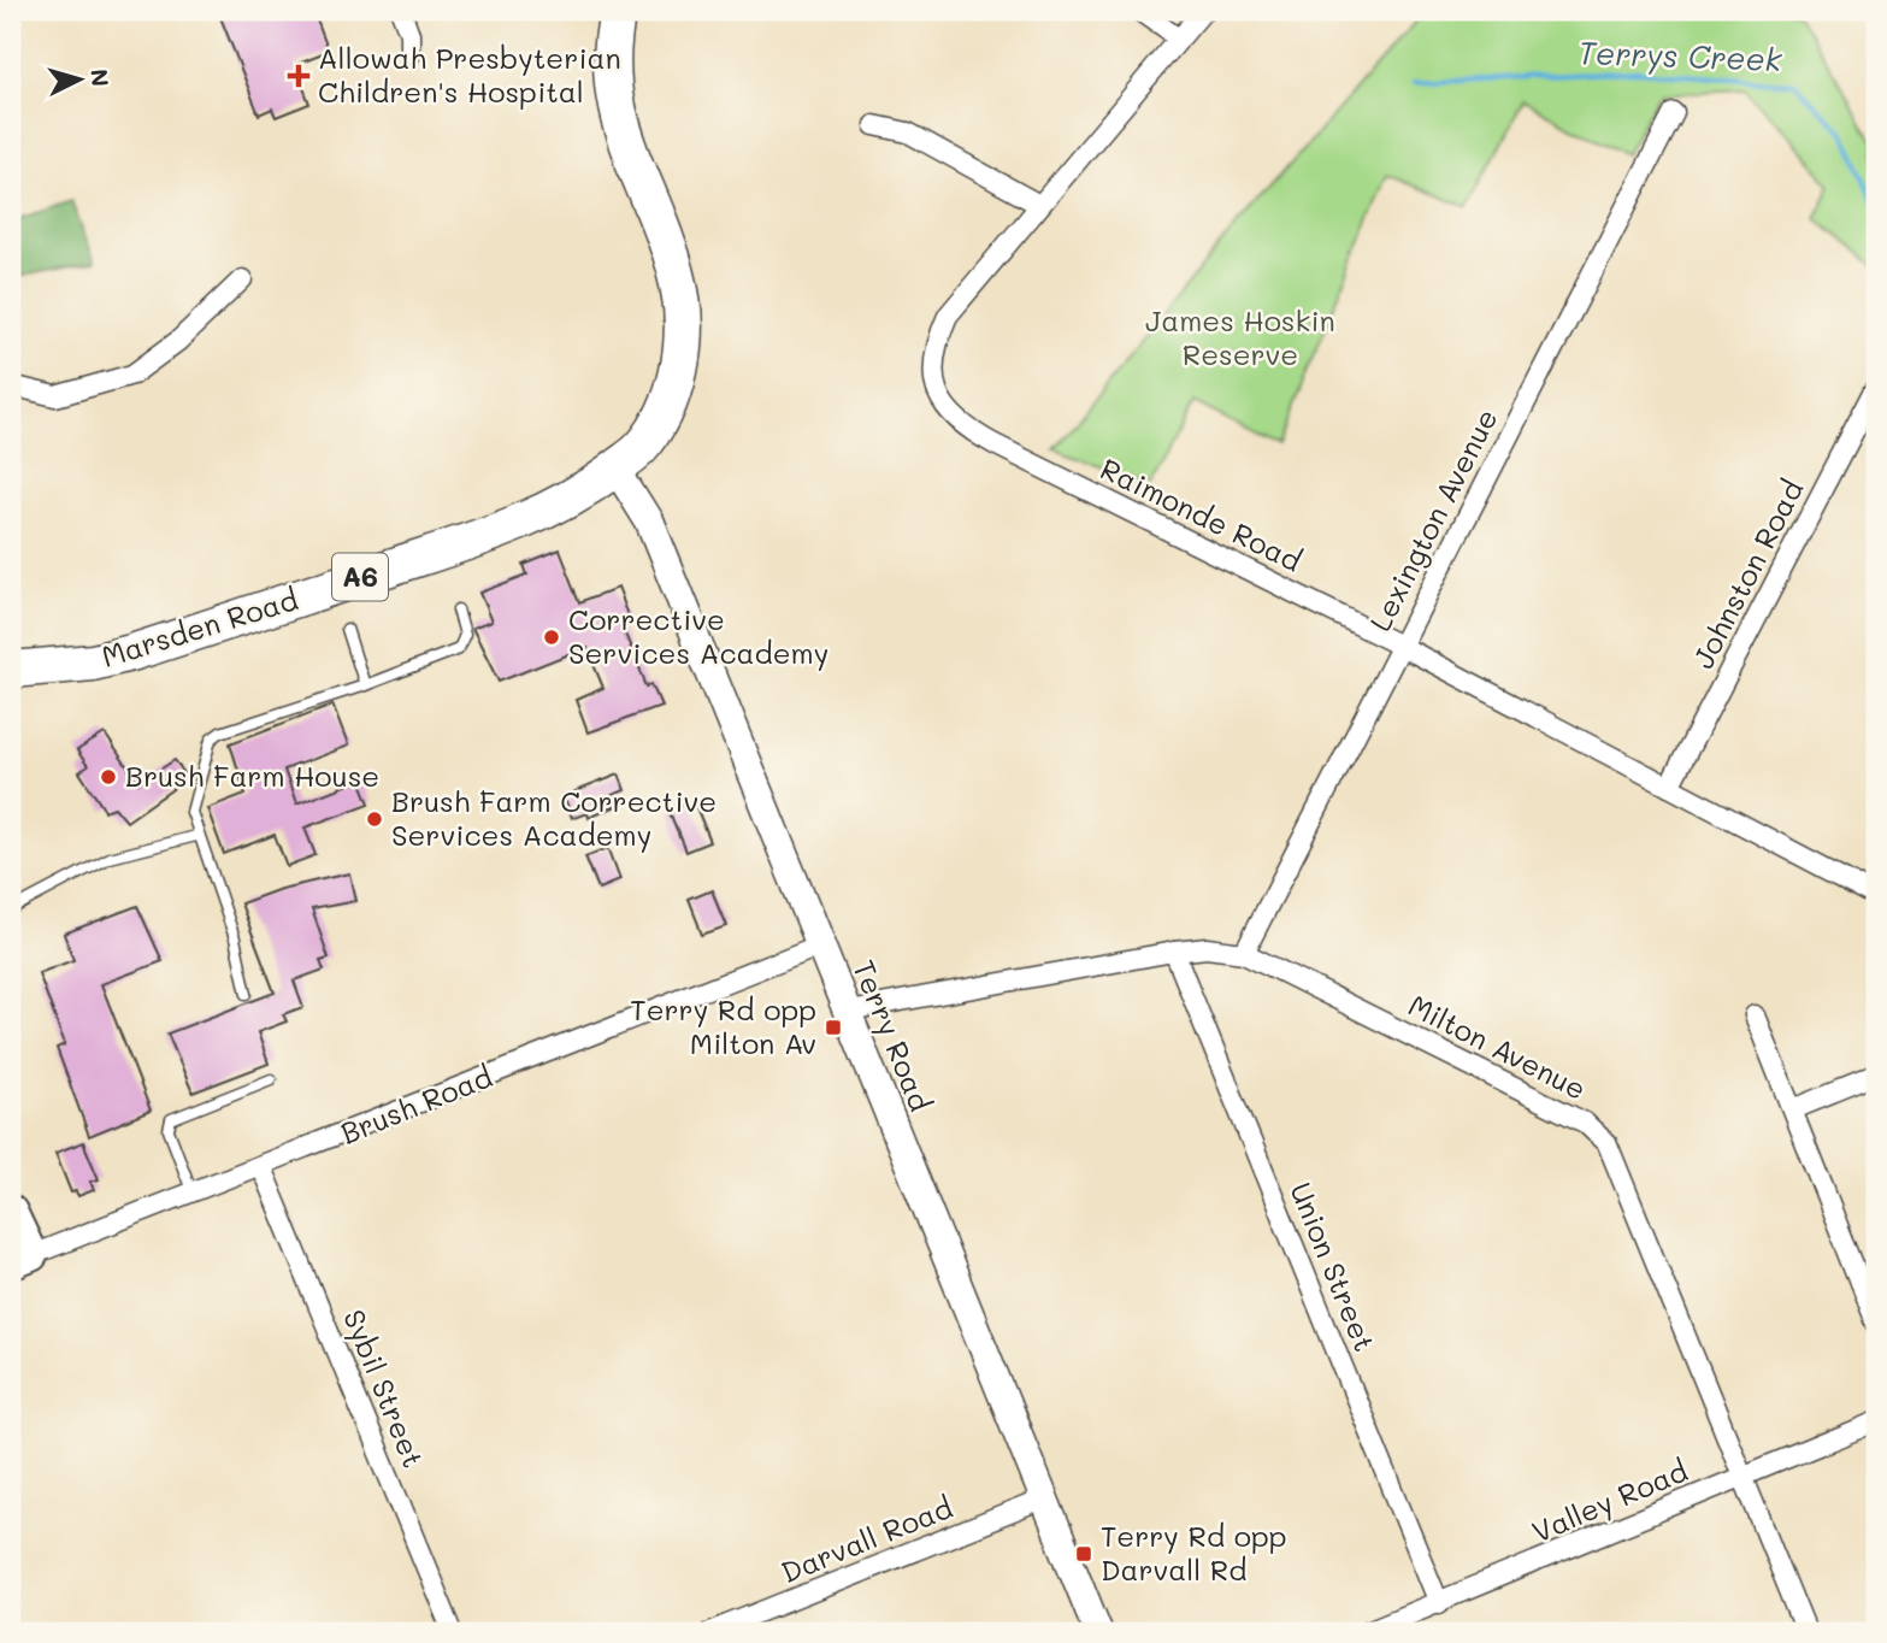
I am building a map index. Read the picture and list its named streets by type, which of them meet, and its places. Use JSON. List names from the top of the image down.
{
  "streets": {
    "highway": ["A6", "Marsden Road"],
    "street": [
      "Raimonde Road",
      "Lexington Avenue",
      "Johnston Road",
      "Terry Road",
      "Milton Avenue",
      "Brush Road",
      "Union Street",
      "Sybil Street",
      "Valley Road",
      "Darvall Road"
    ]
  },
  "crossings": [
    ["Raimonde Road", "Lexington Avenue"],
    ["Raimonde Road", "Johnston Road"],
    ["Lexington Avenue", "Milton Avenue"],
    ["Marsden Road", "Terry Road"],
    ["Terry Road", "Milton Avenue"],
    ["Terry Road", "Brush Road"],
    ["Terry Road", "Darvall Road"],
    ["Milton Avenue", "Union Street"],
    ["Milton Avenue", "Valley Road"],
    ["Brush Road", "Sybil Street"],
    ["Union Street", "Valley Road"]
  ],
  "water": ["Terrys Creek"],
  "parks": ["James Hoskin Reserve"],
  "places": {
    "health": ["Allowah Presbyterian Children's Hospital"],
    "other": ["Corrective Services Academy", "Brush Farm House", "Brush Farm Corrective Services Academy"],
    "transit": ["Terry Rd opp Milton Av", "Terry Rd opp Darvall Rd"]
  },
  "north": "right"
}
